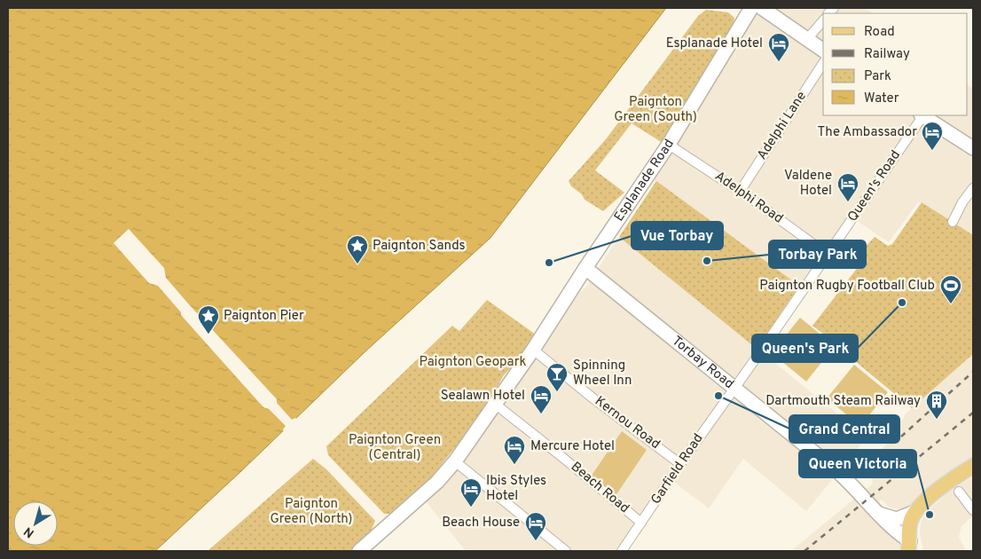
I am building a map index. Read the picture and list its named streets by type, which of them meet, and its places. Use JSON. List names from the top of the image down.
{
  "streets": {
    "main road": ["Esplanade Road", "Torbay Road"],
    "street": [
      "Adelphi Lane",
      "Queen's Road",
      "Adelphi Road",
      "Kernou Road",
      "Garfield Road",
      "Beach Road"
    ]
  },
  "crossings": [
    ["Adelphi Lane", "Adelphi Road"],
    ["Esplanade Road", "Adelphi Road"],
    ["Esplanade Road", "Torbay Road"],
    ["Esplanade Road", "Kernou Road"],
    ["Esplanade Road", "Beach Road"],
    ["Queen's Road", "Adelphi Road"],
    ["Queen's Road", "Torbay Road"],
    ["Queen's Road", "Garfield Road"],
    ["Torbay Road", "Garfield Road"],
    ["Kernou Road", "Garfield Road"],
    ["Garfield Road", "Beach Road"]
  ],
  "parks": [
    "Paignton Green (South)",
    "Paignton Geopark",
    "Paignton Green (Central)",
    "Paignton Green (North)"
  ],
  "places": {
    "hotel": [
      "Esplanade Hotel",
      "The Ambassador",
      "Valdene Hotel",
      "Sealawn Hotel",
      "Mercure Hotel",
      "Ibis Styles Hotel",
      "Beach House"
    ],
    "other": [
      "Torbay Park",
      "Vue Torbay",
      "Queen's Park",
      "Grand Central",
      "Queen Victoria"
    ],
    "place": ["Paignton Sands", "Paignton Pier"],
    "sports": ["Paignton Rugby Football Club"],
    "bar": ["Spinning Wheel Inn"],
    "building": ["Dartmouth Steam Railway"]
  },
  "legend": [
    "Road",
    "Railway",
    "Park",
    "Water"
  ],
  "north": "bottom left"
}
